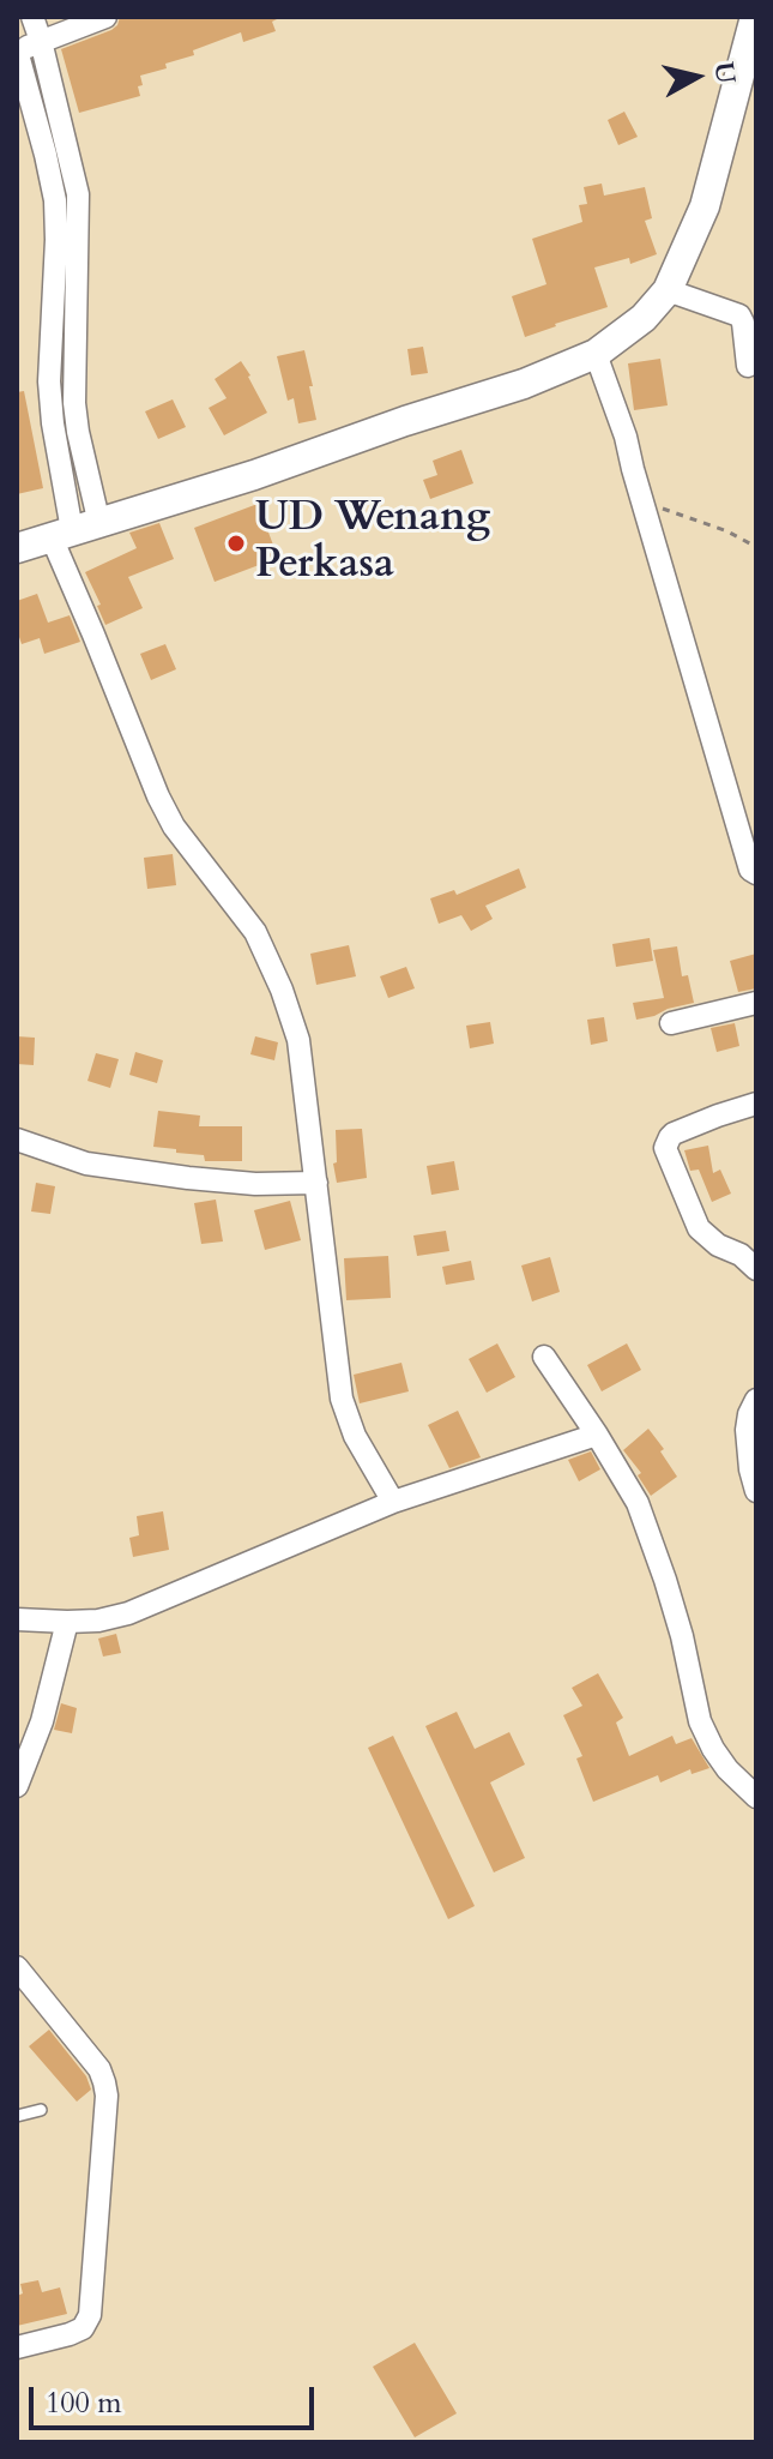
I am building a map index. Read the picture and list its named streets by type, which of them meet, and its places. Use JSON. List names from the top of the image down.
{
  "places": ["UD Wenang Perkasa"],
  "scale_bar": "100 m",
  "north": "right"
}
